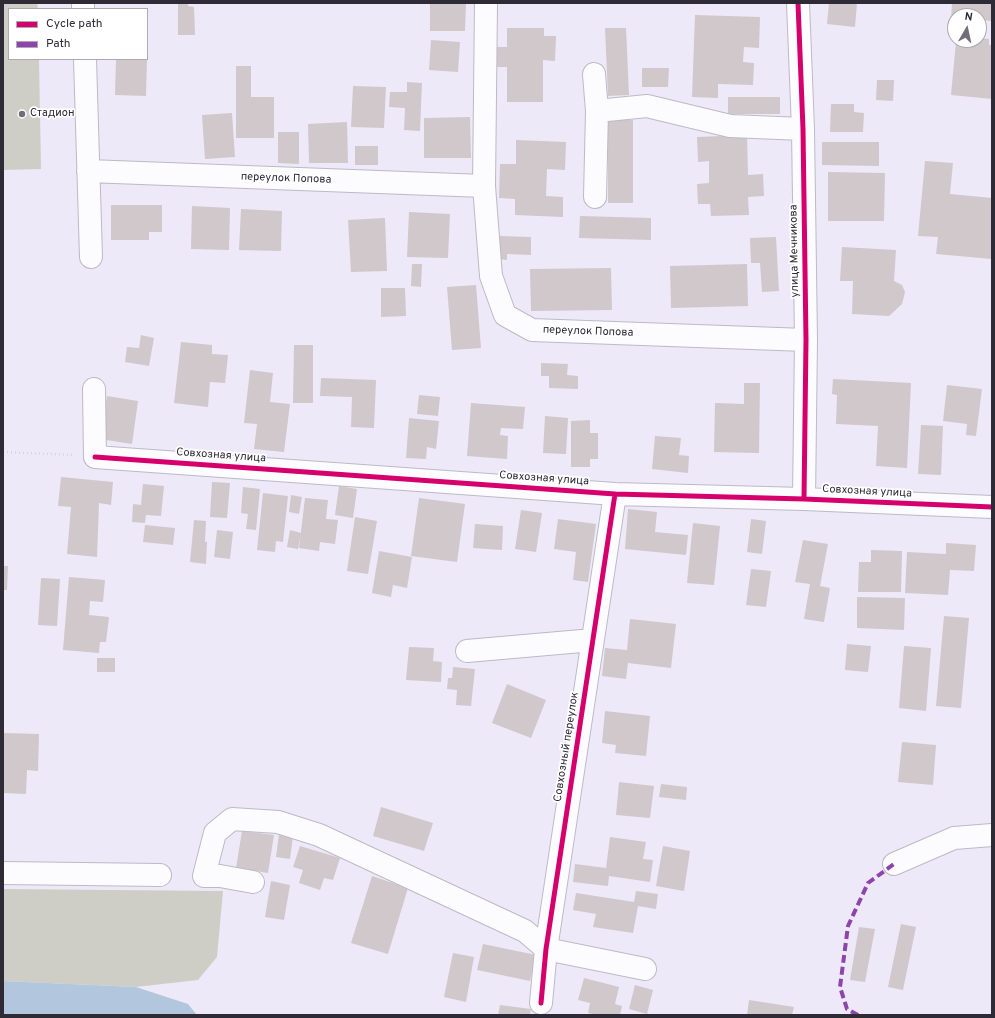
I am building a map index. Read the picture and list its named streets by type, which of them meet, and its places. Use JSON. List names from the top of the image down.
{
  "streets": {
    "street": [
      "переулок Попова",
      "улица Мечникова",
      "Совхозная улица",
      "Совхозный переулок"
    ]
  },
  "crossings": [
    ["переулок Попова", "улица Мечникова"],
    ["улица Мечникова", "Совхозная улица"],
    ["Совхозная улица", "Совхозный переулок"]
  ],
  "places": ["Стадион"],
  "legend": ["Cycle path", "Path"],
  "north": "top"
}
